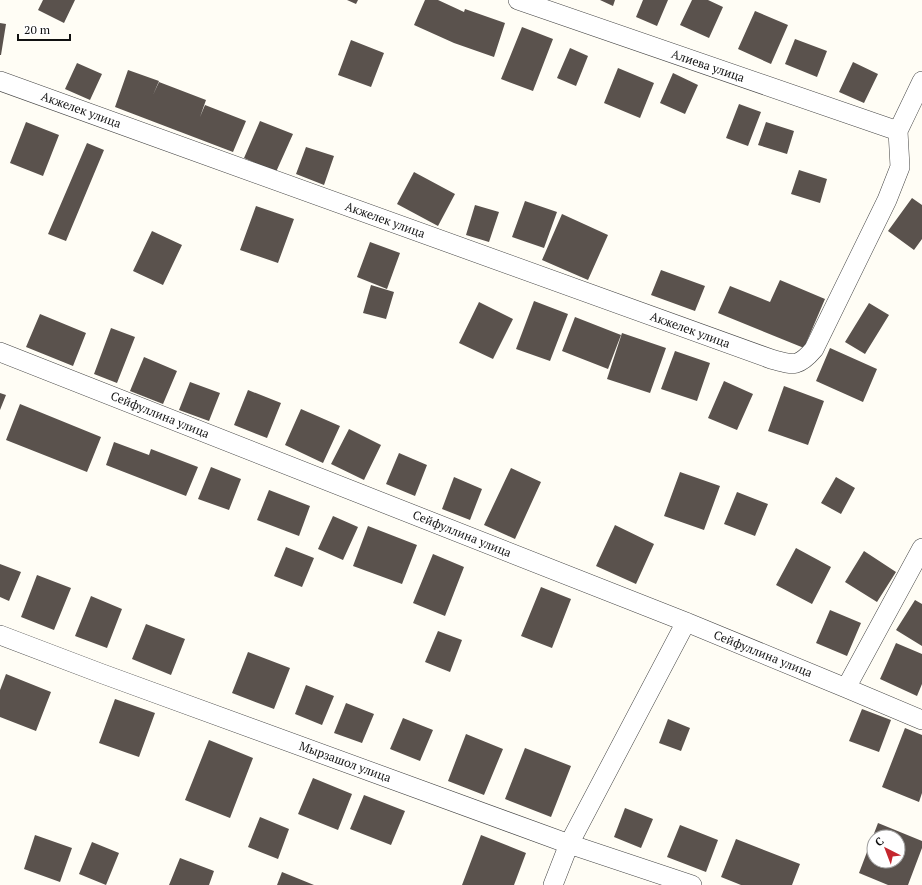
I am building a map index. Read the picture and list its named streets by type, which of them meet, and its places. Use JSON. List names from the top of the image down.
{
  "streets": {
    "street": [
      "Алиева улица",
      "Акжелек улица",
      "Сейфуллина улица",
      "Мырзашол улица"
    ]
  },
  "crossings": [
    ["Алиева улица", "Акжелек улица"]
  ],
  "scale_bar": "20 m",
  "north": "top left"
}
